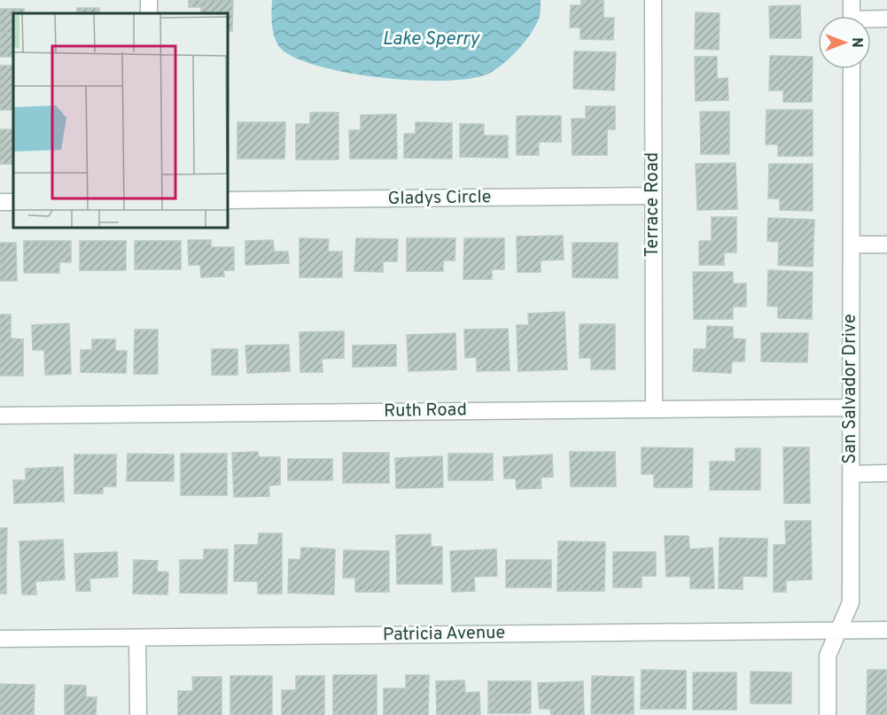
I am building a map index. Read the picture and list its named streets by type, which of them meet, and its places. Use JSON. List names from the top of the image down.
{
  "streets": {
    "street": [
      "Gladys Circle",
      "Terrace Road",
      "San Salvador Drive",
      "Ruth Road",
      "Patricia Avenue"
    ]
  },
  "crossings": [
    ["Gladys Circle", "Terrace Road"],
    ["Terrace Road", "Ruth Road"],
    ["San Salvador Drive", "Ruth Road"],
    ["San Salvador Drive", "Patricia Avenue"]
  ],
  "water": ["Lake Sperry"],
  "north": "right"
}
